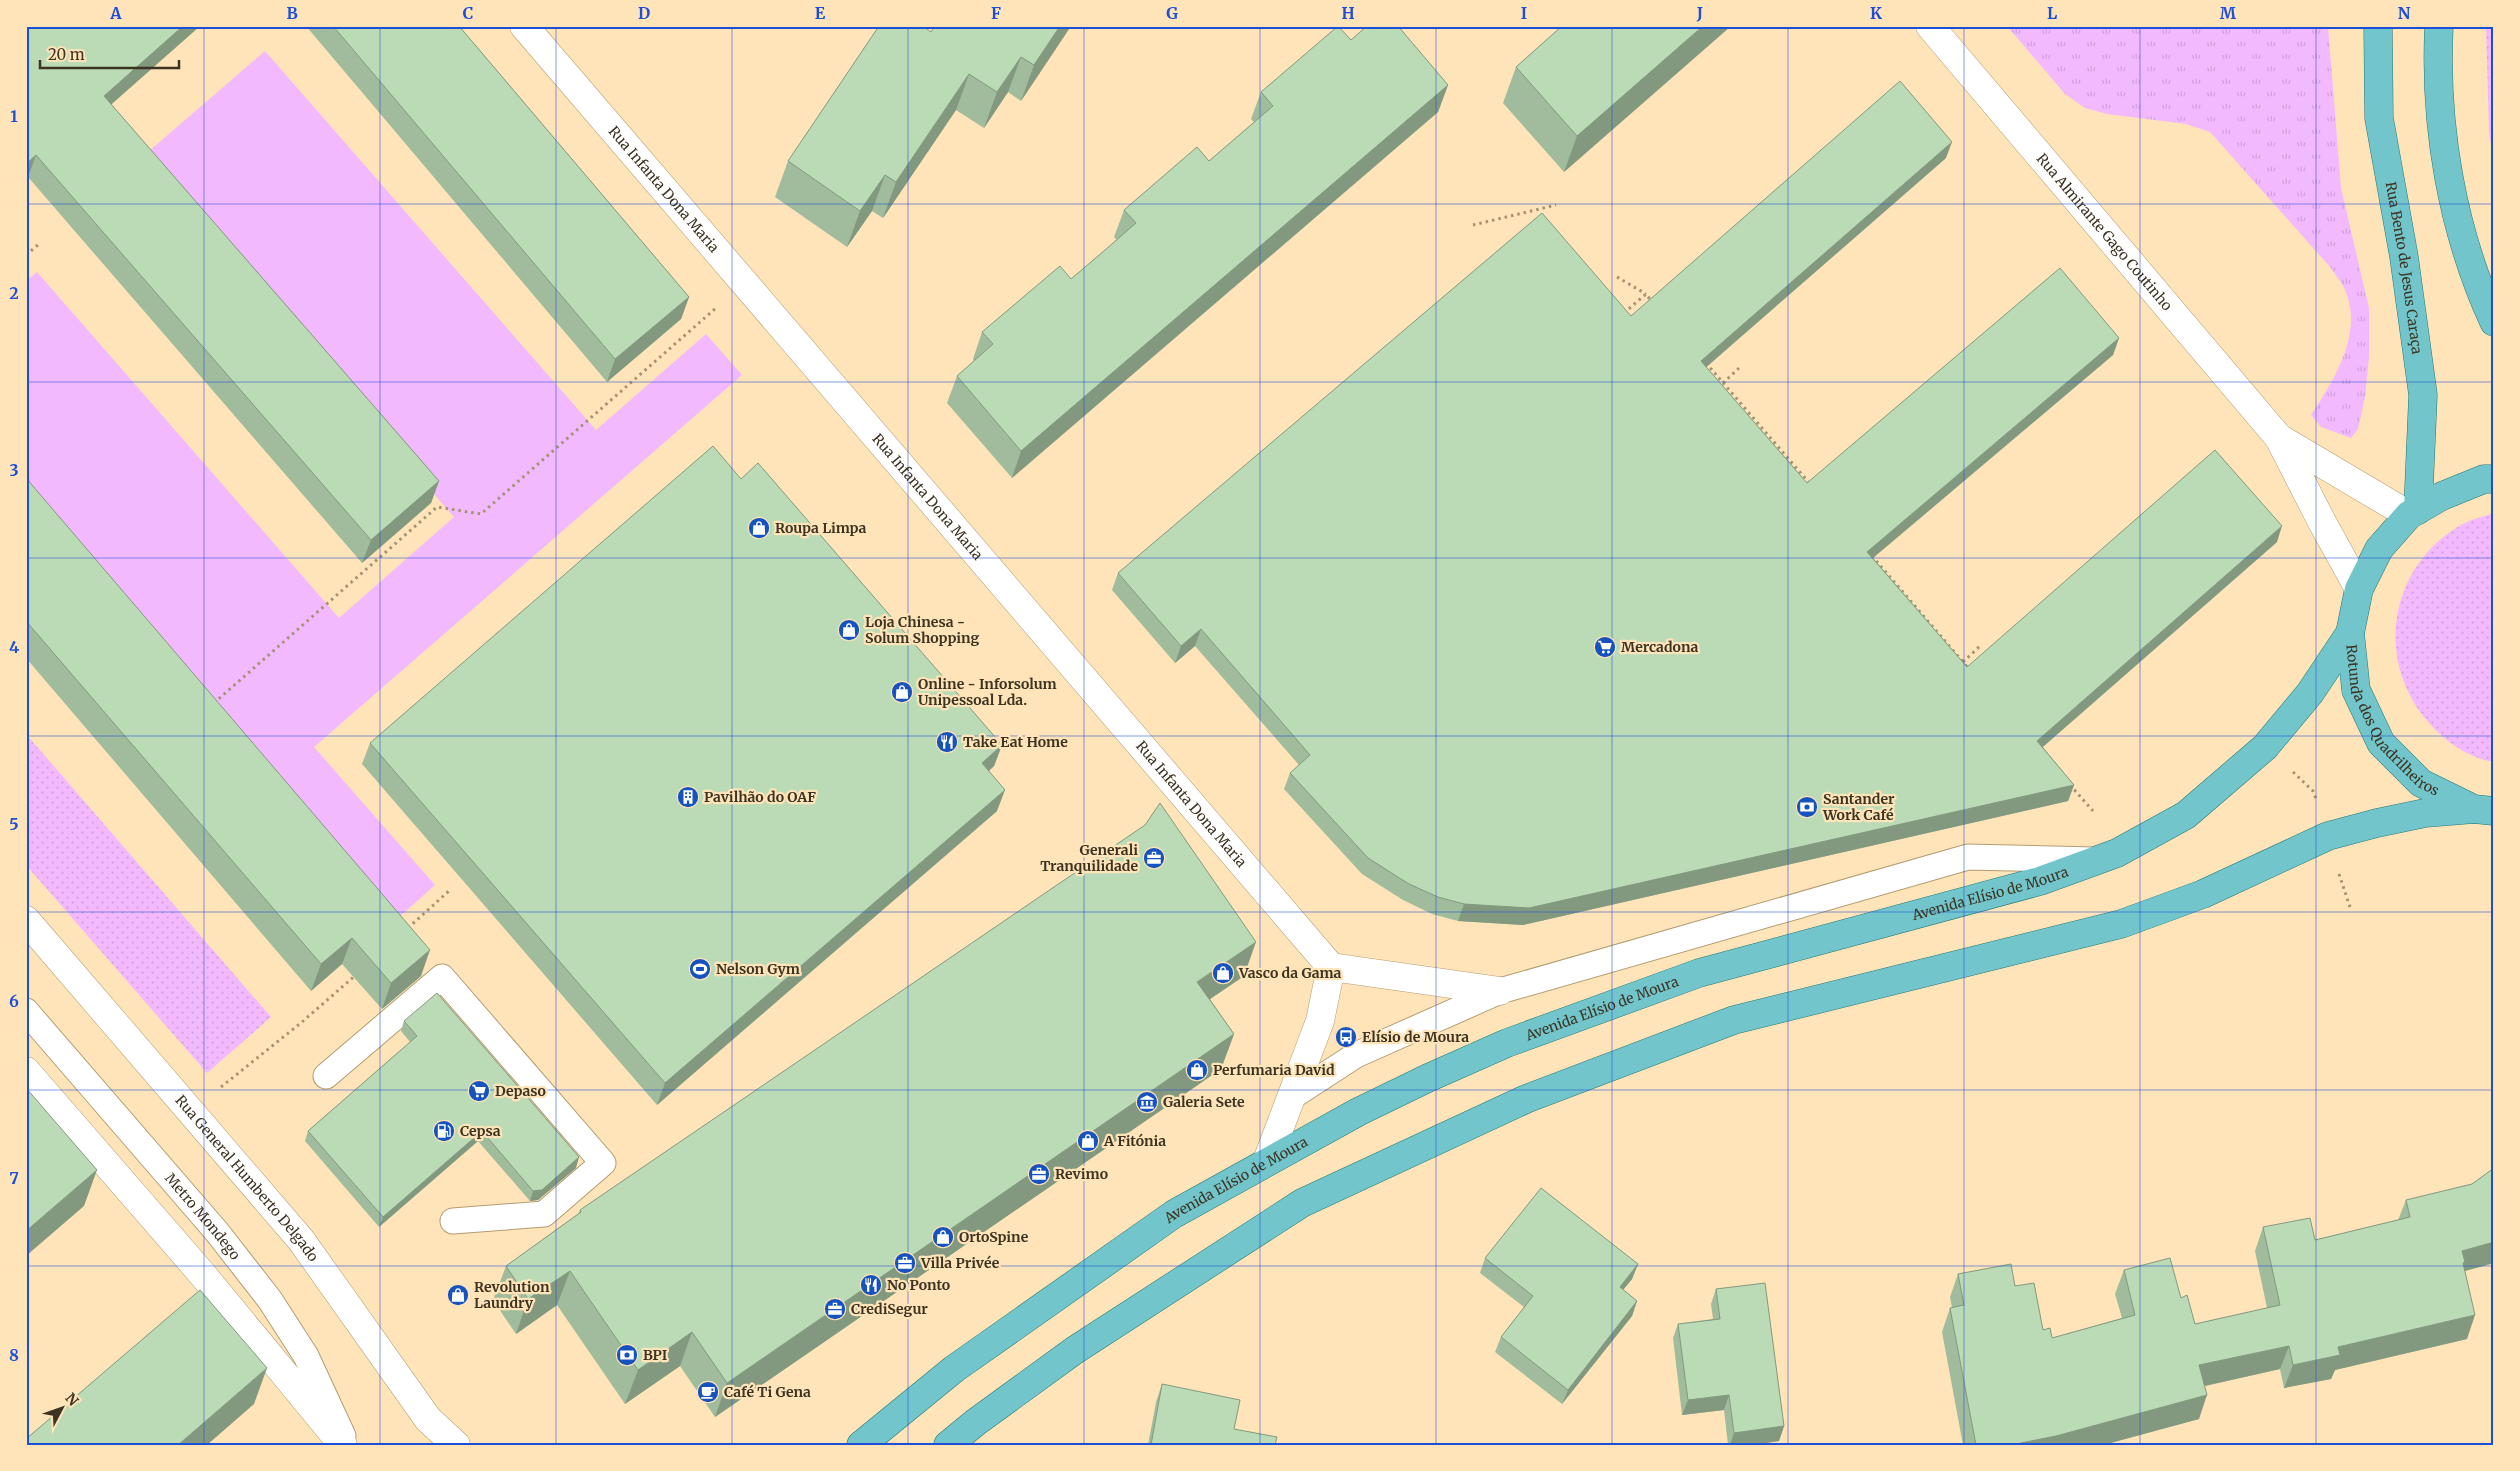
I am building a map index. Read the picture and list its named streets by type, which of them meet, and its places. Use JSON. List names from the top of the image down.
{
  "streets": {
    "main road": ["Rua Bento de Jesus Caraça", "Rotunda dos Quadrilheiros", "Avenida Elísio de Moura"],
    "street": ["Rua Infanta Dona Maria", "Rua Almirante Gago Coutinho", "Rua General Humberto Delgado"],
    "lane": ["Metro Mondego"]
  },
  "crossings": [
    ["Rua Almirante Gago Coutinho", "Rua Bento de Jesus Caraça"],
    ["Rua Almirante Gago Coutinho", "Rotunda dos Quadrilheiros"],
    ["Rua Bento de Jesus Caraça", "Rotunda dos Quadrilheiros"],
    ["Rotunda dos Quadrilheiros", "Avenida Elísio de Moura"]
  ],
  "places": {
    "shop": [
      "Roupa Limpa",
      "Loja Chinesa - Solum Shopping",
      "Online - Inforsolum Unipessoal Lda.",
      "Vasco da Gama",
      "Perfumaria David",
      "A Fitónia",
      "OrtoSpine",
      "Revolution Laundry"
    ],
    "supermarket": ["Mercadona", "Depaso"],
    "restaurant": ["Take Eat Home", "No Ponto"],
    "building": ["Pavilhão do OAF"],
    "bank": ["Santander Work Café", "BPI"],
    "office": [
      "Generali Tranquilidade",
      "Revimo",
      "Villa Privée",
      "CrediSegur"
    ],
    "sports": ["Nelson Gym"],
    "bus stop": ["Elísio de Moura"],
    "museum": ["Galeria Sete"],
    "fuel station": ["Cepsa"],
    "cafe": ["Café Ti Gena"]
  },
  "scale_bar": "20 m",
  "north": "top right",
  "grid": {
    "columns": [
      "A",
      "B",
      "C",
      "D",
      "E",
      "F",
      "G",
      "H",
      "I",
      "J",
      "K",
      "L",
      "M",
      "N"
    ],
    "rows": [
      "1",
      "2",
      "3",
      "4",
      "5",
      "6",
      "7",
      "8"
    ]
  }
}
